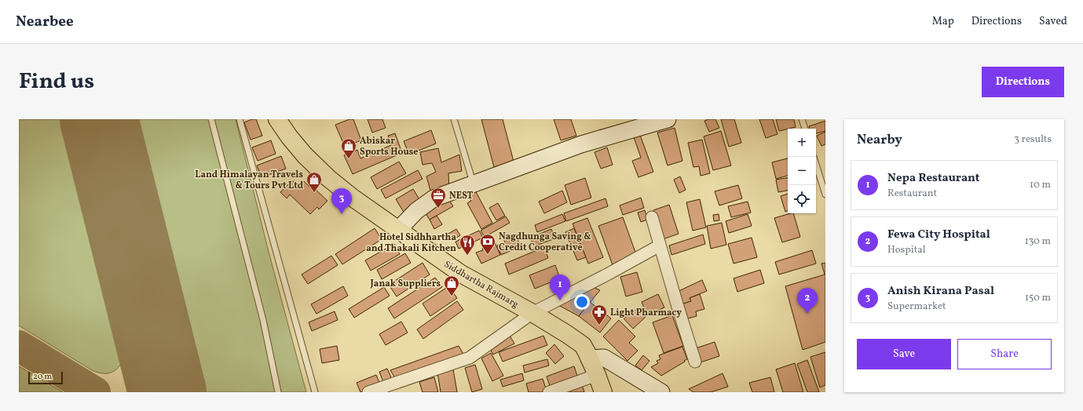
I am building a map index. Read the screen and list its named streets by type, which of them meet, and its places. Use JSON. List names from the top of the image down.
{
  "streets": {
    "highway": ["Siddhartha Rajmarg"]
  },
  "places": {
    "shop": ["Abiskar Sports House", "Land Himalayan Travels & Tours Pvt Ltd", "Janak Suppliers"],
    "office": ["NEST"],
    "bank": ["Nagdhunga Saving & Credit Cooperative"],
    "restaurant": ["Hotel Sidhhartha and Thakali Kitchen"],
    "pharmacy": ["Light Pharmacy"]
  },
  "scale_bar": "20 m",
  "page": {
    "header": "Nearbee",
    "nav": ["Map", "Directions", "Saved"],
    "title": "Find us",
    "buttons": [
      "Directions",
      ["Save", "Share"]
    ],
    "heading": ["Nearby", "3 results"],
    "map_buttons": ["+", "−"],
    "list": [
      {
        "mark": "1",
        "name": "Nepa Restaurant",
        "note": "Restaurant",
        "value": "10 m"
      },
      {
        "mark": "2",
        "name": "Fewa City Hospital",
        "note": "Hospital",
        "value": "130 m"
      },
      {
        "mark": "3",
        "name": "Anish Kirana Pasal",
        "note": "Supermarket",
        "value": "150 m"
      }
    ],
    "pins": ["3", "1", "2"],
    "scale": "20 m"
  }
}
